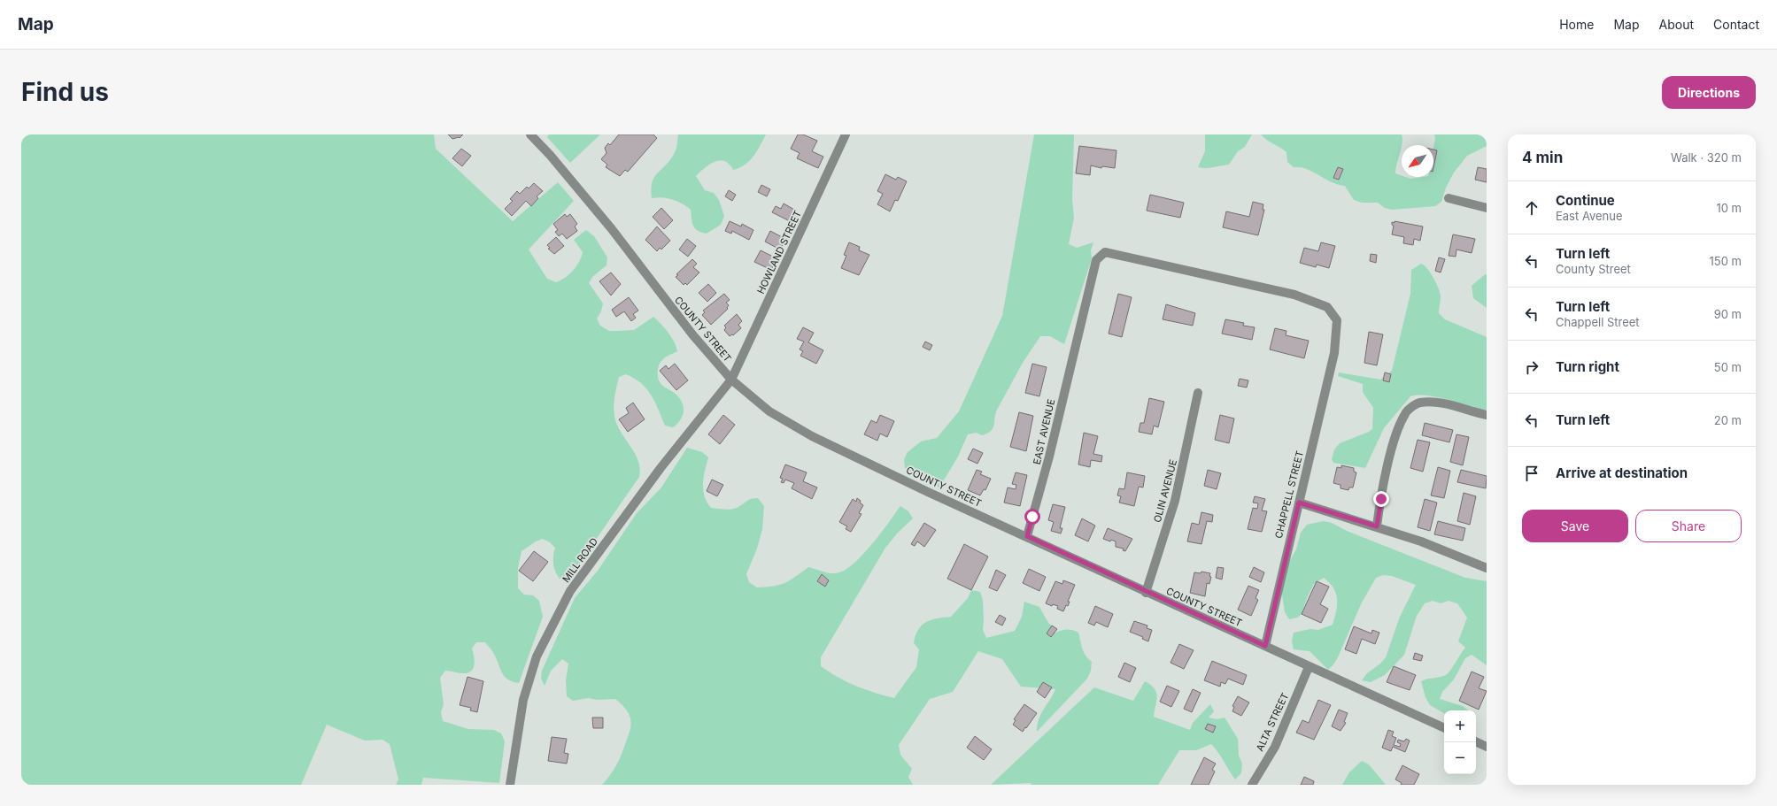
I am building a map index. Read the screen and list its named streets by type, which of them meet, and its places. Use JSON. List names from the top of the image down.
{
  "streets": {
    "street": [
      "HOWLAND STREET",
      "COUNTY STREET",
      "EAST AVENUE",
      "OLIN AVENUE",
      "CHAPPELL STREET",
      "MILL ROAD",
      "ALTA STREET"
    ]
  },
  "crossings": [
    ["HOWLAND STREET", "COUNTY STREET"],
    ["HOWLAND STREET", "MILL ROAD"],
    ["COUNTY STREET", "EAST AVENUE"],
    ["COUNTY STREET", "OLIN AVENUE"],
    ["COUNTY STREET", "CHAPPELL STREET"],
    ["COUNTY STREET", "MILL ROAD"],
    ["COUNTY STREET", "ALTA STREET"],
    ["EAST AVENUE", "CHAPPELL STREET"]
  ],
  "north": "bottom left",
  "page": {
    "header": "Map",
    "nav": [
      "Home",
      "Map",
      "About",
      "Contact"
    ],
    "buttons": [
      "Directions",
      ["Save", "Share"]
    ],
    "title": "Find us",
    "heading": ["4 min", "Walk · 320 m"],
    "list": [
      ["Continue", "East Avenue", "10 m"],
      ["Turn left", "County Street", "150 m"],
      ["Turn left", "Chappell Street", "90 m"],
      ["Turn right", "50 m"],
      ["Turn left", "20 m"],
      "Arrive at destination"
    ],
    "map_buttons": ["+", "−"]
  }
}
